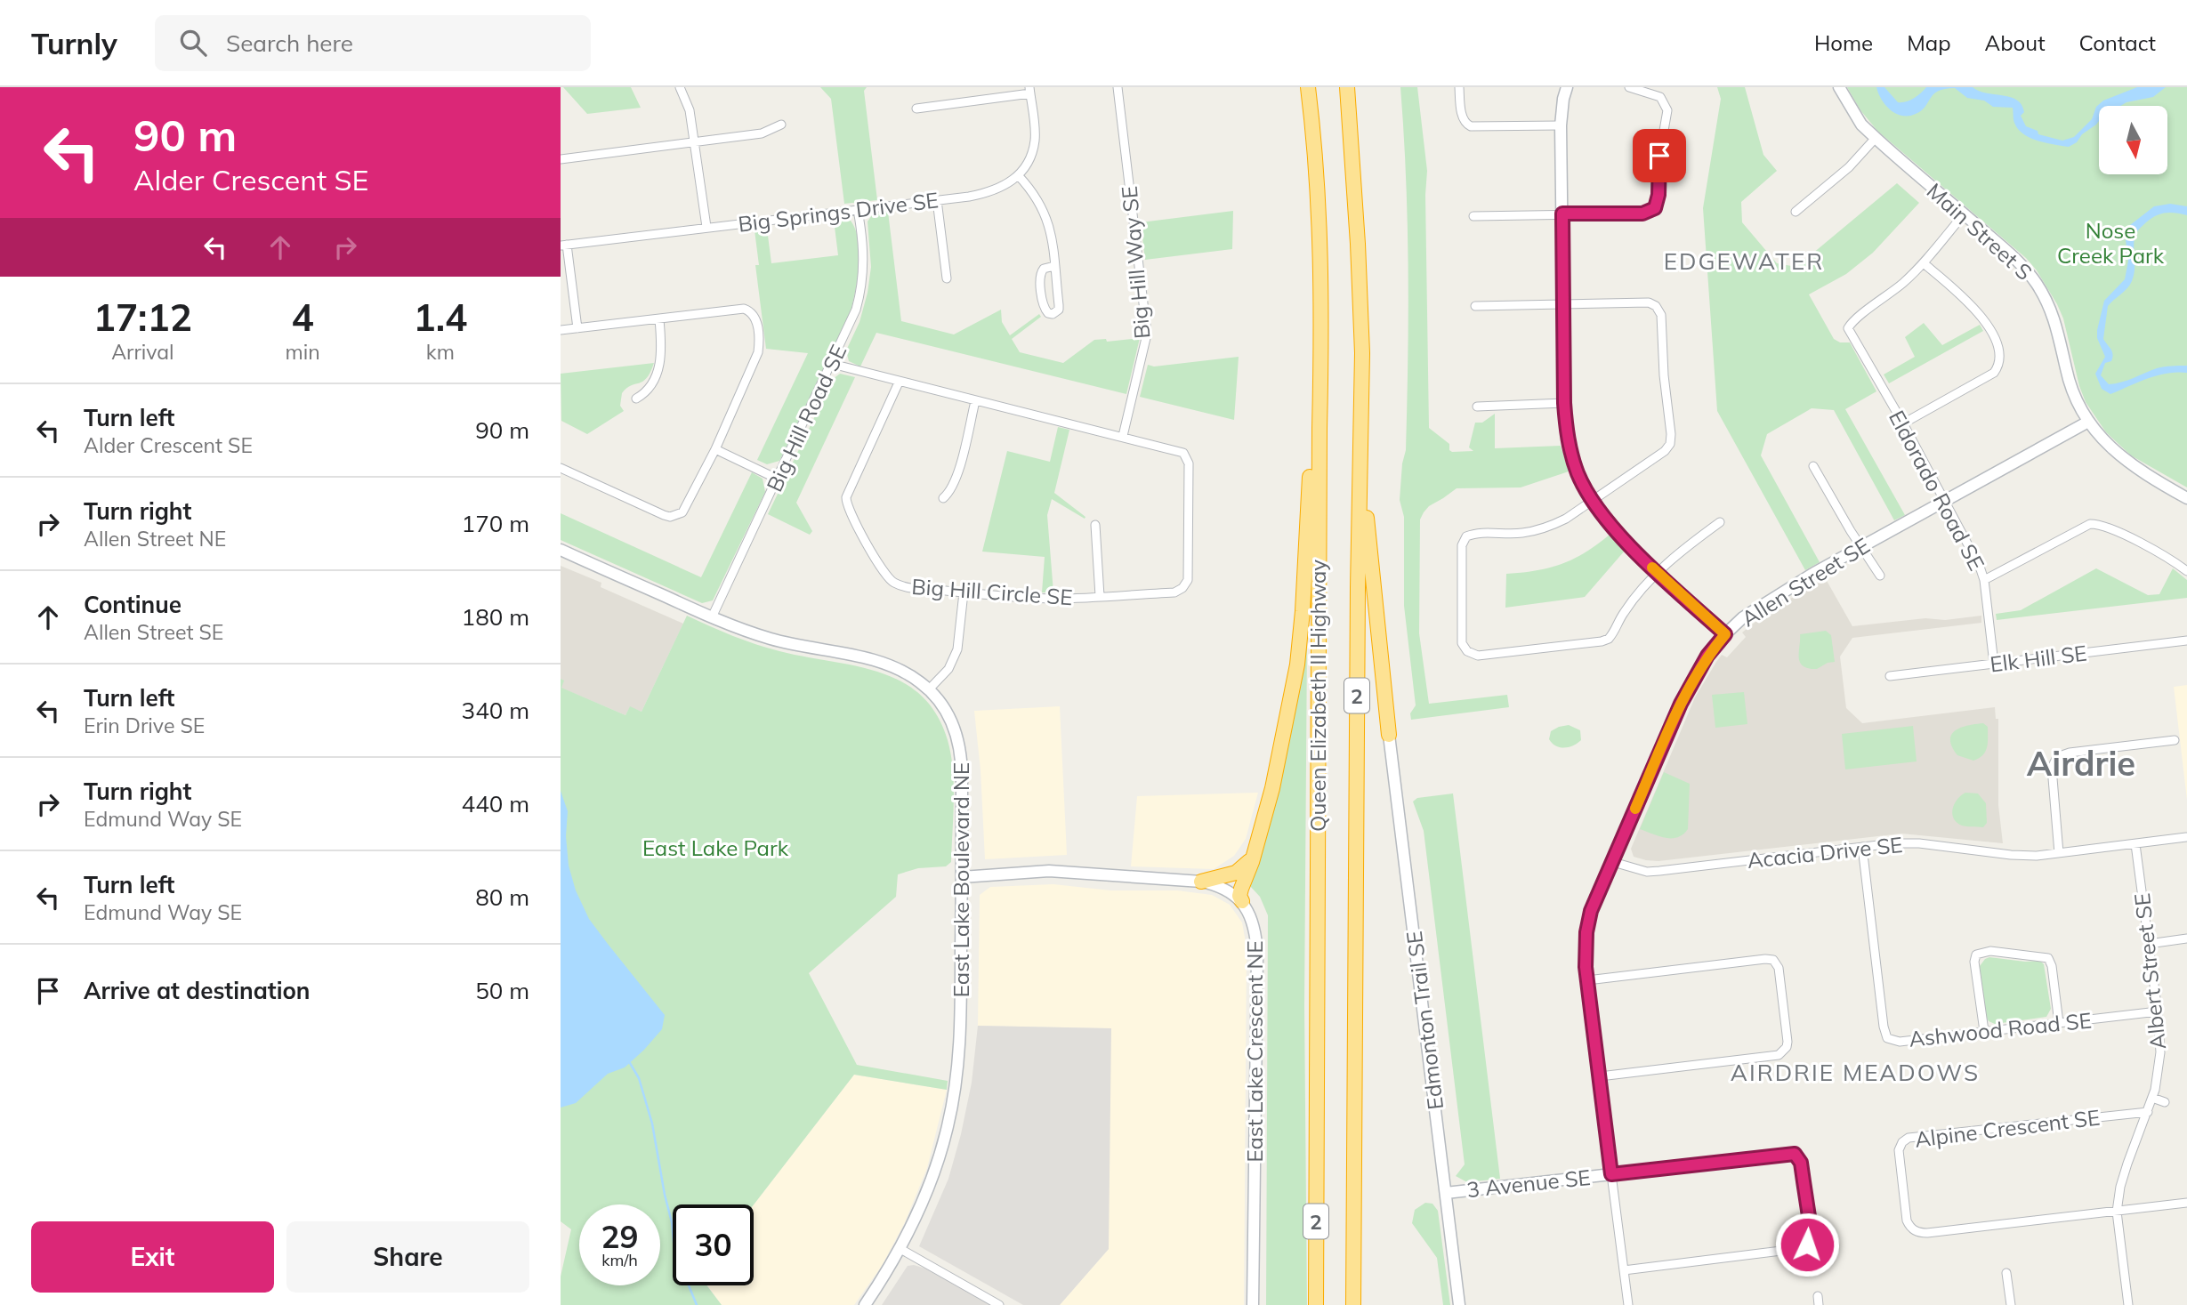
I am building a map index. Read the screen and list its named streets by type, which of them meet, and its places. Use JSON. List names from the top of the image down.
{
  "streets": {
    "highway": ["Queen Elizabeth II Highway", "2"],
    "street": [
      "Big Springs Drive SE",
      "Main Street S",
      "Big Hill Way SE",
      "Big Hill Road SE",
      "Eldorado Road SE",
      "Allen Street SE",
      "Big Hill Circle SE",
      "Elk Hill SE",
      "Acacia Drive SE",
      "East Lake Boulevard NE",
      "Albert Street SE",
      "Edmonton Trail SE",
      "Ashwood Road SE",
      "East Lake Crescent NE",
      "Alpine Crescent SE",
      "3 Avenue SE"
    ]
  },
  "crossings": [
    ["Big Springs Drive SE", "Big Hill Road SE"],
    ["Main Street S", "Eldorado Road SE"],
    ["Main Street S", "Allen Street SE"],
    ["Big Hill Way SE", "Big Hill Circle SE"],
    ["Big Hill Road SE", "Big Hill Circle SE"],
    ["Big Hill Road SE", "East Lake Boulevard NE"],
    ["Eldorado Road SE", "Allen Street SE"],
    ["Eldorado Road SE", "Elk Hill SE"],
    ["Allen Street SE", "Acacia Drive SE"],
    ["Allen Street SE", "3 Avenue SE"],
    ["Acacia Drive SE", "Albert Street SE"],
    ["Acacia Drive SE", "Ashwood Road SE"],
    ["Albert Street SE", "Ashwood Road SE"],
    ["Albert Street SE", "Alpine Crescent SE"],
    ["Edmonton Trail SE", "3 Avenue SE"]
  ],
  "districts": ["EDGEWATER", "Airdrie", "AIRDRIE MEADOWS"],
  "parks": ["Nose Creek Park", "East Lake Park"],
  "north": "bottom",
  "page": {
    "header": "Turnly",
    "search": "Search here",
    "nav": [
      "Home",
      "Map",
      "About",
      "Contact"
    ],
    "turn": ["90 m", "Alder Crescent SE"],
    "eta": [
      "17:12",
      "Arrival",
      "4",
      "min",
      "1.4",
      "km"
    ],
    "list": [
      {
        "name": "Turn left",
        "note": "Alder Crescent SE",
        "value": "90 m"
      },
      {
        "name": "Turn right",
        "note": "Allen Street NE",
        "value": "170 m"
      },
      {
        "name": "Continue",
        "note": "Allen Street SE",
        "value": "180 m"
      },
      {
        "name": "Turn left",
        "note": "Erin Drive SE",
        "value": "340 m"
      },
      {
        "name": "Turn right",
        "note": "Edmund Way SE",
        "value": "440 m"
      },
      {
        "name": "Turn left",
        "note": "Edmund Way SE",
        "value": "80 m"
      },
      {
        "name": "Arrive at destination",
        "value": "50 m"
      }
    ],
    "speed": "29 km/h",
    "limit": "30",
    "buttons": ["Exit", "Share"]
  }
}
